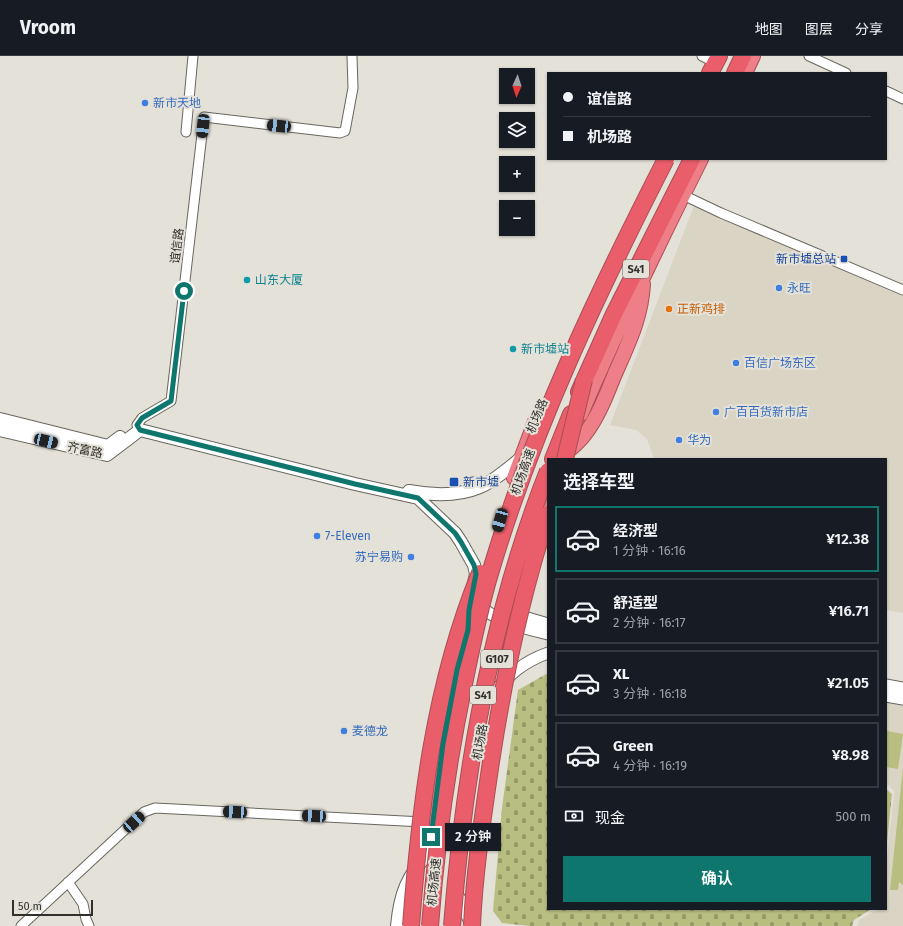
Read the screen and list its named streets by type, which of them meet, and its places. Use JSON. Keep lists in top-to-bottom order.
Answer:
{
  "streets": {
    "highway": [
      "S41",
      "机场路",
      "机场高速",
      "G107"
    ],
    "main road": ["齐富路"],
    "street": ["谊信路"]
  },
  "crossings": [
    ["谊信路", "齐富路"]
  ],
  "places": {
    "other": [
      "新市天地",
      "山东大厦",
      "永旺",
      "正新鸡排",
      "新市墟站",
      "百信广场东区",
      "广百百货新市店",
      "华为",
      "7-Eleven",
      "苏宁易购",
      "麦德龙"
    ],
    "transit": ["新市墟总站", "新市墟"]
  },
  "scale_bar": "50 m",
  "north": "bottom",
  "page": {
    "header": "Vroom",
    "nav": ["地图", "图层", "分享"],
    "map_buttons": ["+", "−"],
    "banner": ["谊信路", "机场路"],
    "heading": "选择车型",
    "list": [
      {
        "name": "经济型",
        "note": "1 分钟 · 16:16",
        "value": "¥12.38"
      },
      {
        "name": "舒适型",
        "note": "2 分钟 · 16:17",
        "value": "¥16.71"
      },
      {
        "name": "XL",
        "note": "3 分钟 · 16:18",
        "value": "¥21.05"
      },
      {
        "name": "Green",
        "note": "4 分钟 · 16:19",
        "value": "¥8.98"
      }
    ],
    "pay": ["现金", "500 m"],
    "bubble": "2 分钟",
    "buttons": "确认",
    "scale": "50 m"
  }
}
